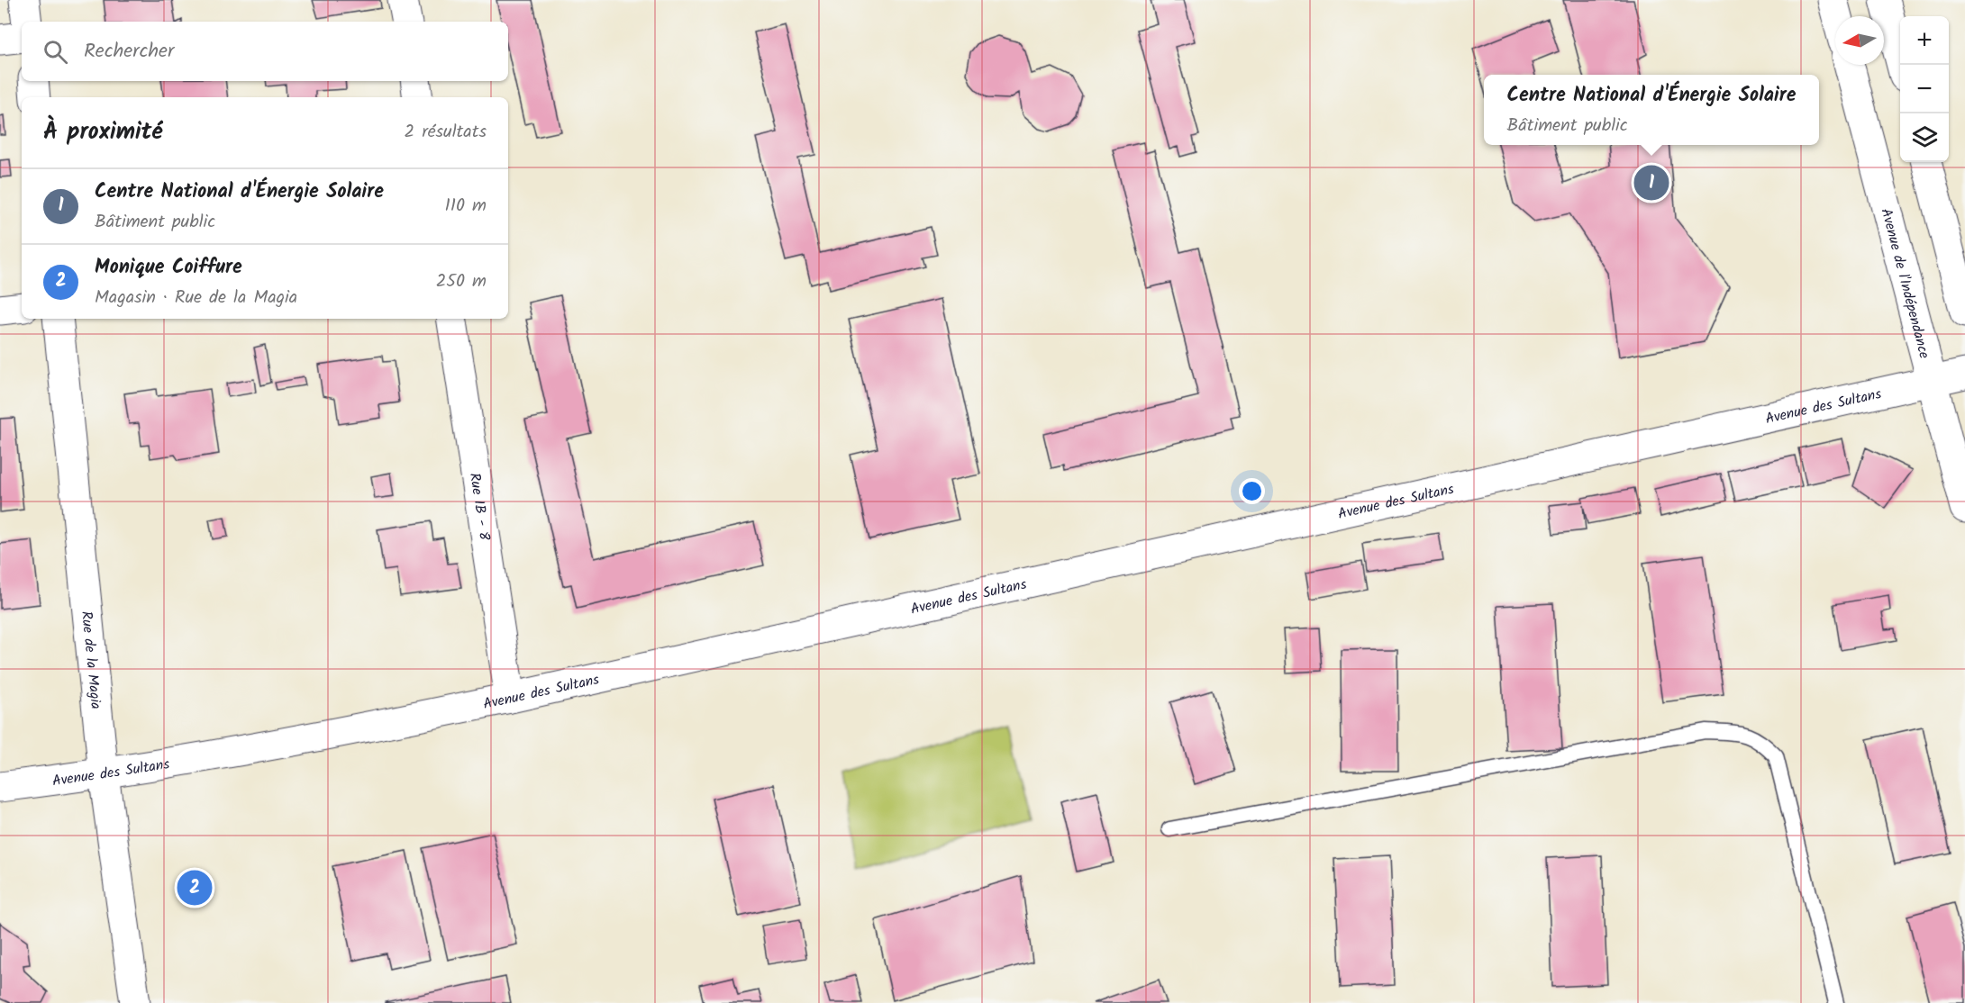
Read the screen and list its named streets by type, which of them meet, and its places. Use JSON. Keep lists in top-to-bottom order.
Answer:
{
  "streets": {
    "main road": [
      "Avenue de l'Indépendance",
      "Avenue des Sultans",
      "Rue IB - 8",
      "Rue de la Magia"
    ]
  },
  "crossings": [
    ["Avenue de l'Indépendance", "Avenue des Sultans"],
    ["Avenue des Sultans", "Rue IB - 8"],
    ["Avenue des Sultans", "Rue de la Magia"]
  ],
  "north": "left",
  "page": {
    "map_buttons": ["+", "−"],
    "search": "Rechercher",
    "popup": ["Centre National d'Énergie Solaire", "Bâtiment public"],
    "heading": ["À proximité", "2 résultats"],
    "pins": ["1", "2"],
    "list": [
      {
        "mark": "1",
        "name": "Centre National d'Énergie Solaire",
        "note": "Bâtiment public",
        "value": "110 m"
      },
      {
        "mark": "2",
        "name": "Monique Coiffure",
        "note": "Magasin · Rue de la Magia",
        "value": "250 m"
      }
    ]
  }
}
